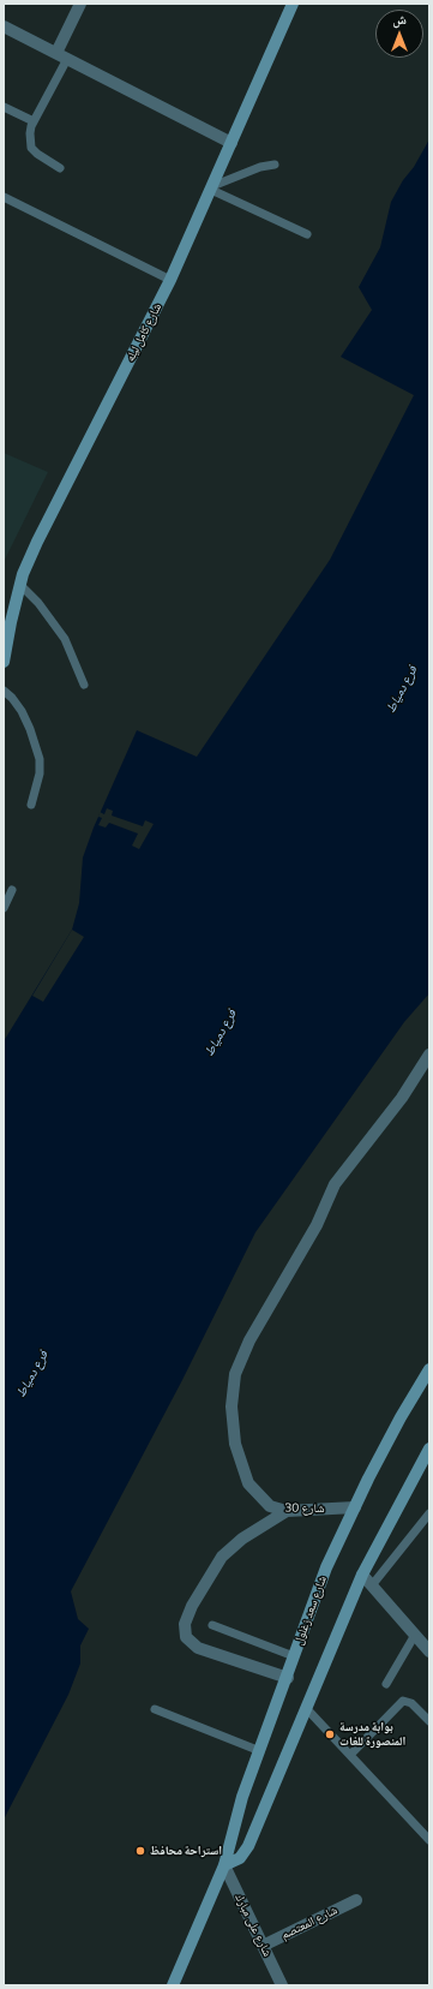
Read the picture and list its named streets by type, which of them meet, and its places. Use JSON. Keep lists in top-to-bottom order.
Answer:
{
  "streets": {
    "main road": ["شارع كامل ليله", "شارع سعد زغلول"],
    "street": ["شارع 30", "شارع المعتصم", "شارع على مبارك"]
  },
  "crossings": [
    ["شارع 30", "شارع سعد زغلول"],
    ["شارع سعد زغلول", "شارع على مبارك"],
    ["شارع المعتصم", "شارع على مبارك"]
  ],
  "water": ["فرع دمياط"],
  "places": ["بوابة مدرسة المنصورة للغات", "استراحة محافظ"],
  "north": "top"
}
